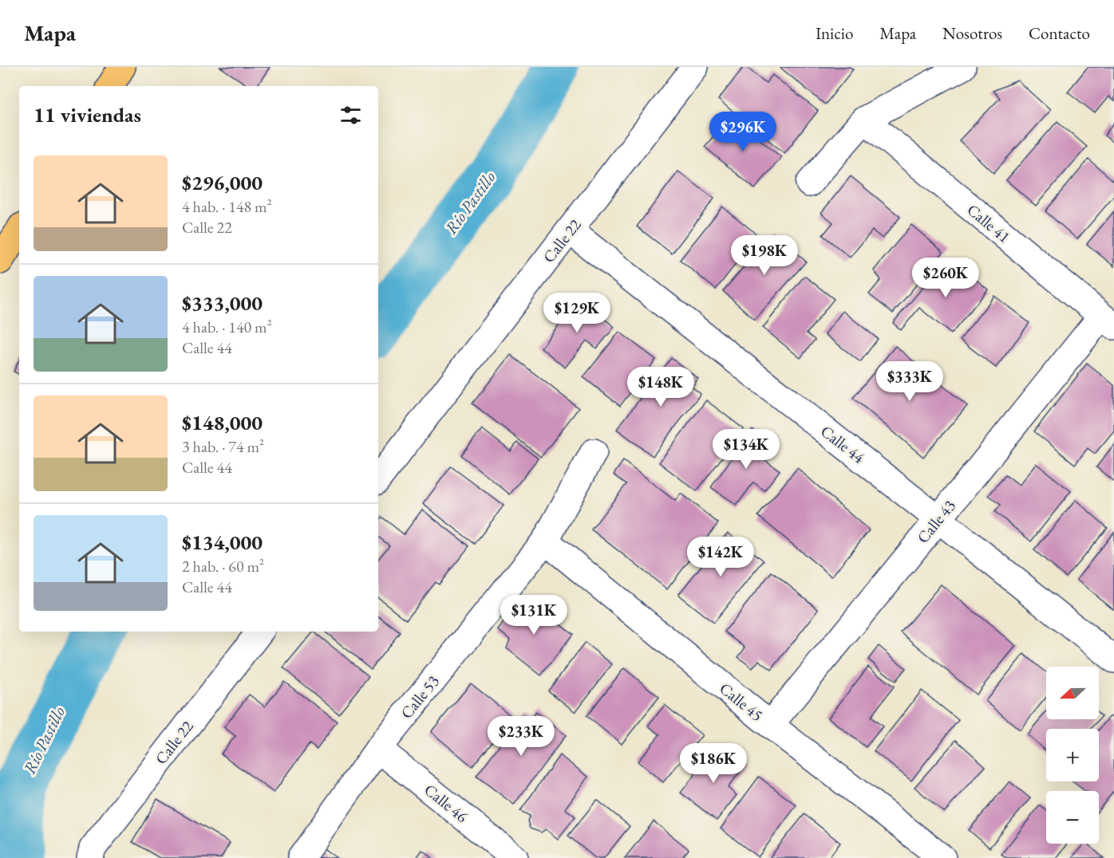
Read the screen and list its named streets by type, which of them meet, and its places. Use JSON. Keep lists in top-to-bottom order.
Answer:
{
  "streets": {
    "street": [
      "Calle 41",
      "Calle 22",
      "Calle 44",
      "Calle 43",
      "Calle 53",
      "Calle 45",
      "Calle 46"
    ]
  },
  "crossings": [
    ["Calle 41", "Calle 43"],
    ["Calle 22", "Calle 44"],
    ["Calle 44", "Calle 43"],
    ["Calle 43", "Calle 45"],
    ["Calle 53", "Calle 45"],
    ["Calle 53", "Calle 46"]
  ],
  "water": ["Río Pastillo"],
  "north": "left",
  "page": {
    "header": "Mapa",
    "nav": [
      "Inicio",
      "Mapa",
      "Nosotros",
      "Contacto"
    ],
    "heading": "11 viviendas",
    "price": [
      "$296K",
      "$198K",
      "$260K",
      "$129K",
      "$333K",
      "$148K",
      "$134K",
      "$142K",
      "$131K",
      "$233K",
      "$186K"
    ],
    "list": [
      {
        "name": "$296,000",
        "note": "4 hab. · 148 m² · Calle 22"
      },
      {
        "name": "$333,000",
        "note": "4 hab. · 140 m² · Calle 44"
      },
      {
        "name": "$148,000",
        "note": "3 hab. · 74 m² · Calle 44"
      },
      {
        "name": "$134,000",
        "note": "2 hab. · 60 m² · Calle 44"
      }
    ],
    "map_buttons": ["+", "−"]
  }
}
